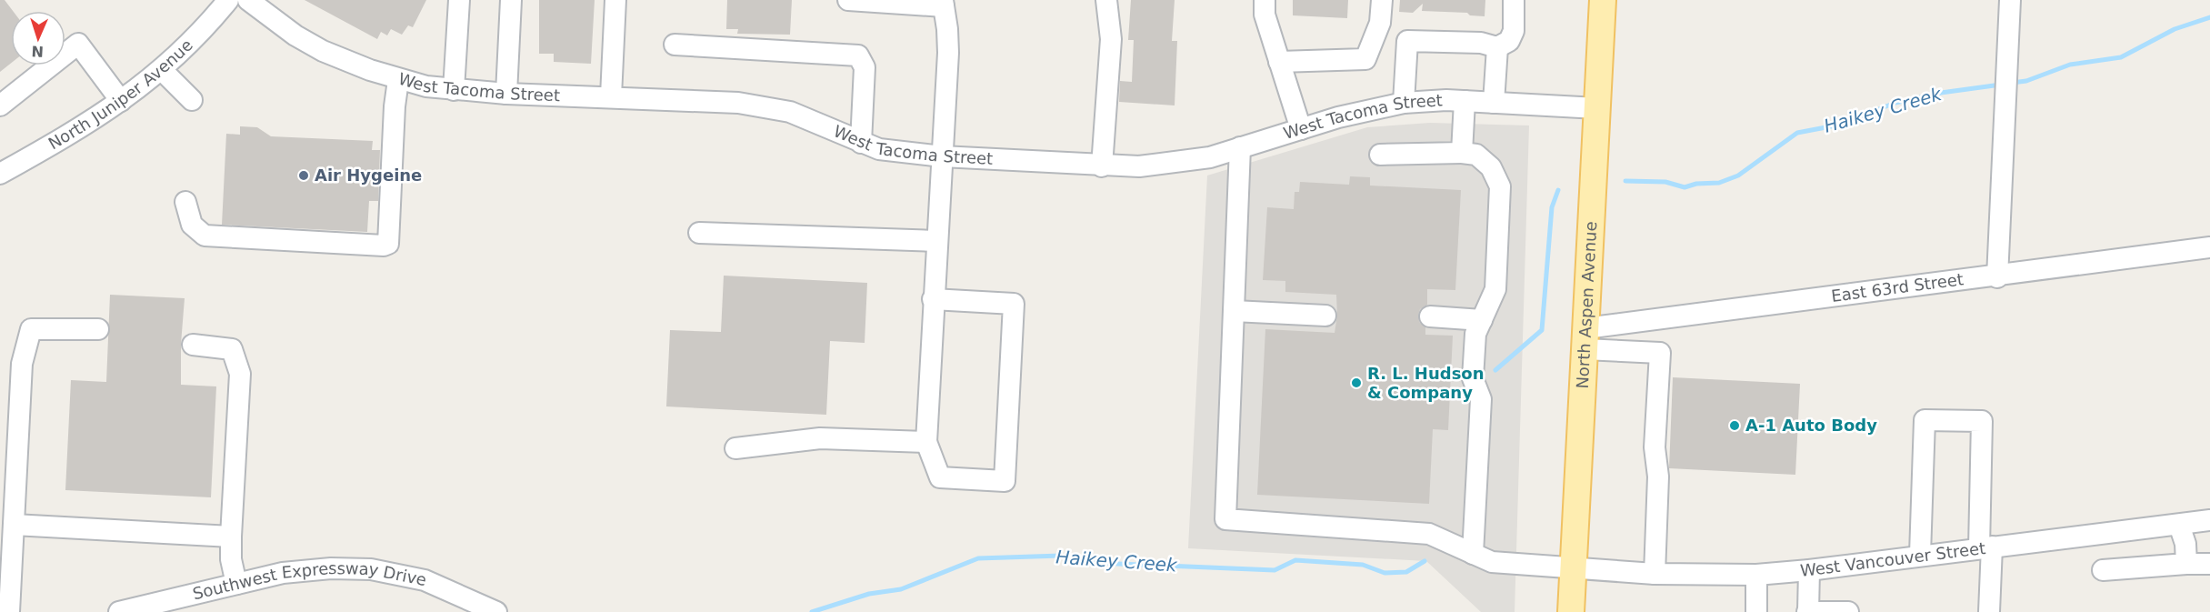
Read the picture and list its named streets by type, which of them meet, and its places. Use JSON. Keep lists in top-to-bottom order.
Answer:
{
  "streets": {
    "main road": ["North Aspen Avenue"],
    "street": [
      "West Tacoma Street",
      "North Juniper Avenue",
      "East 63rd Street",
      "West Vancouver Street",
      "Southwest Expressway Drive"
    ]
  },
  "crossings": [
    ["West Tacoma Street", "North Aspen Avenue"],
    ["East 63rd Street", "North Aspen Avenue"],
    ["North Aspen Avenue", "West Vancouver Street"]
  ],
  "water": ["Haikey Creek"],
  "places": ["Air Hygeine", "R. L. Hudson & Company", "A-1 Auto Body"],
  "north": "bottom"
}
